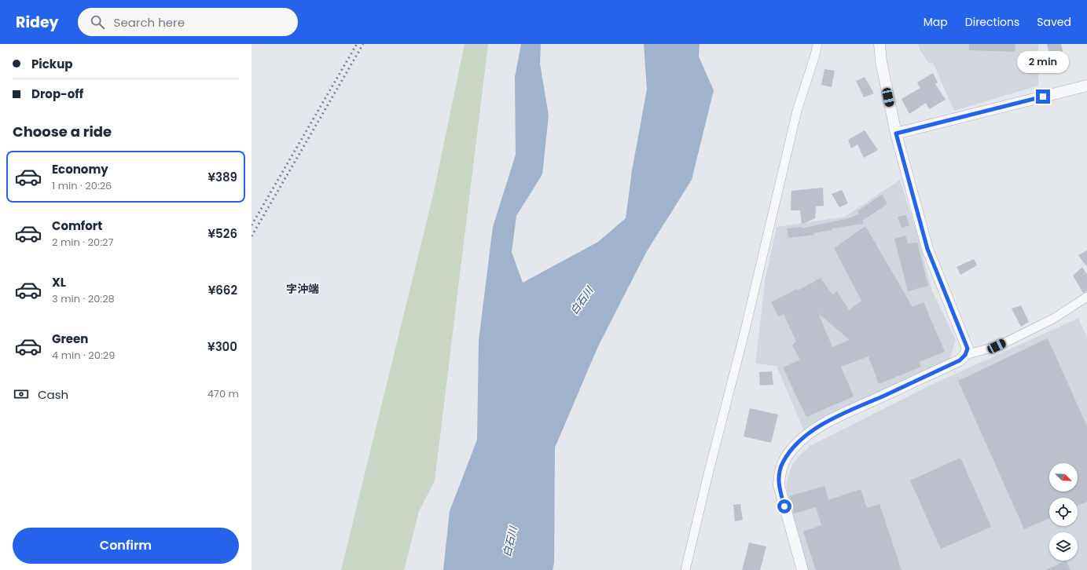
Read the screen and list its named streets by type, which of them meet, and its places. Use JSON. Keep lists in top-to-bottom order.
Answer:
{
  "districts": ["字沖端"],
  "water": ["白石川"],
  "north": "bottom right",
  "page": {
    "header": "Ridey",
    "search": "Search here",
    "nav": ["Map", "Directions", "Saved"],
    "banner": ["Pickup", "Drop-off"],
    "bubble": "2 min",
    "heading": "Choose a ride",
    "list": [
      {
        "name": "Economy",
        "note": "1 min · 20:26",
        "value": "¥389"
      },
      {
        "name": "Comfort",
        "note": "2 min · 20:27",
        "value": "¥526"
      },
      {
        "name": "XL",
        "note": "3 min · 20:28",
        "value": "¥662"
      },
      {
        "name": "Green",
        "note": "4 min · 20:29",
        "value": "¥300"
      }
    ],
    "pay": ["Cash", "470 m"],
    "buttons": "Confirm"
  }
}
